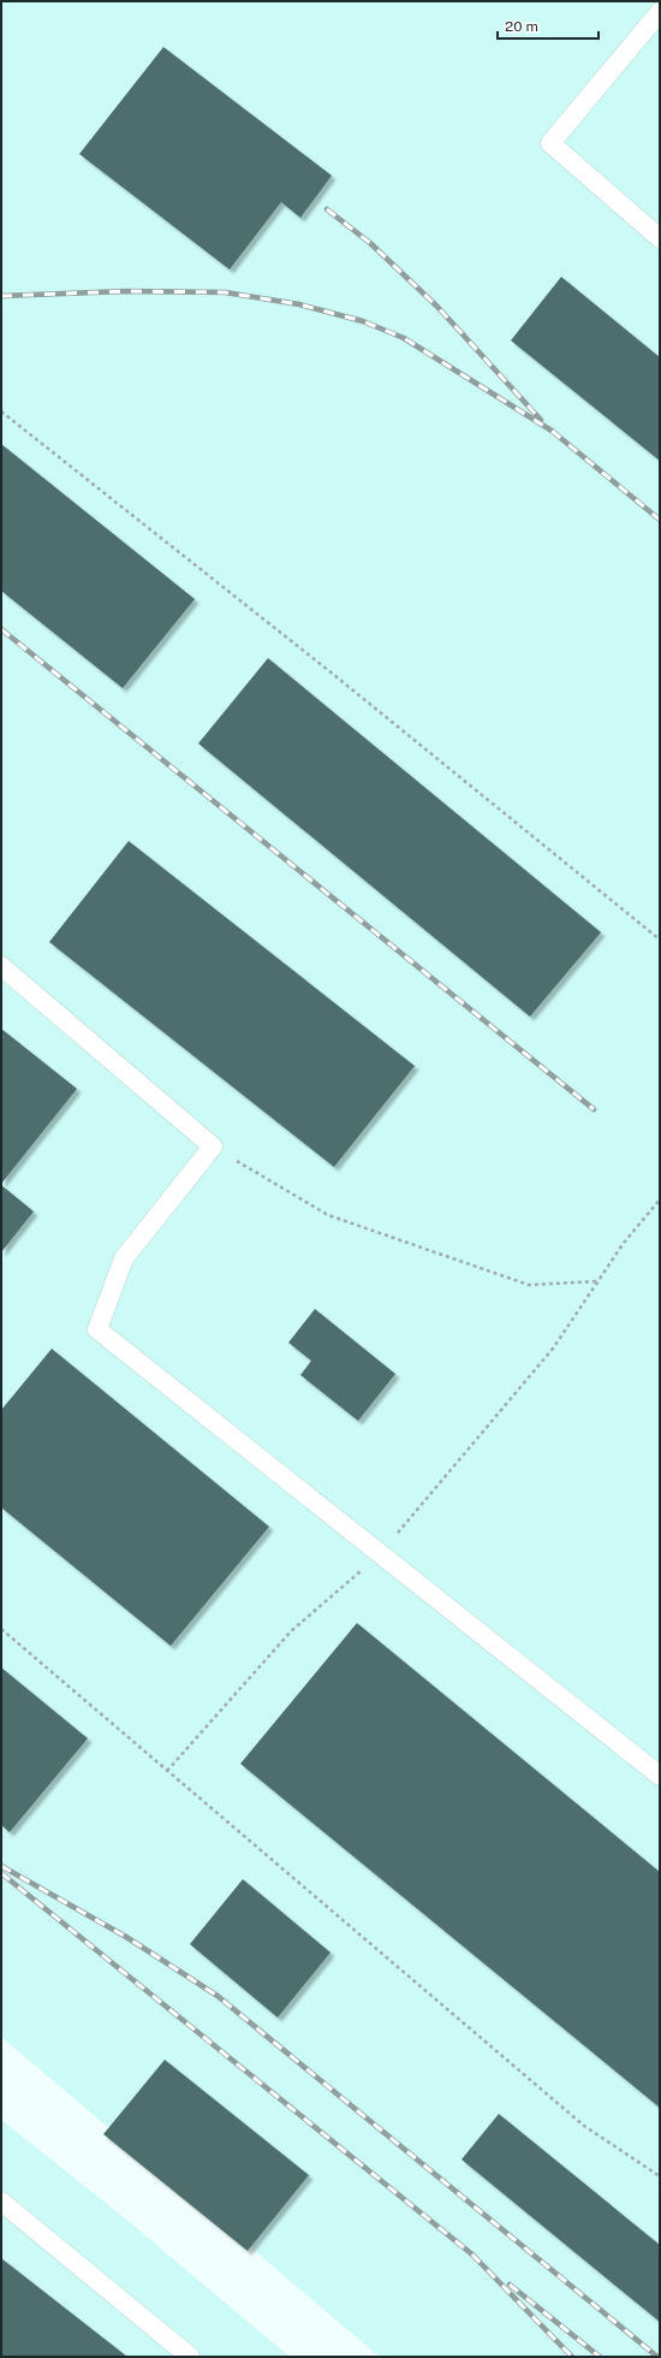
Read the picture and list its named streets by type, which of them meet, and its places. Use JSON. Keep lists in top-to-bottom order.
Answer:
{
  "scale_bar": "20 m"
}
